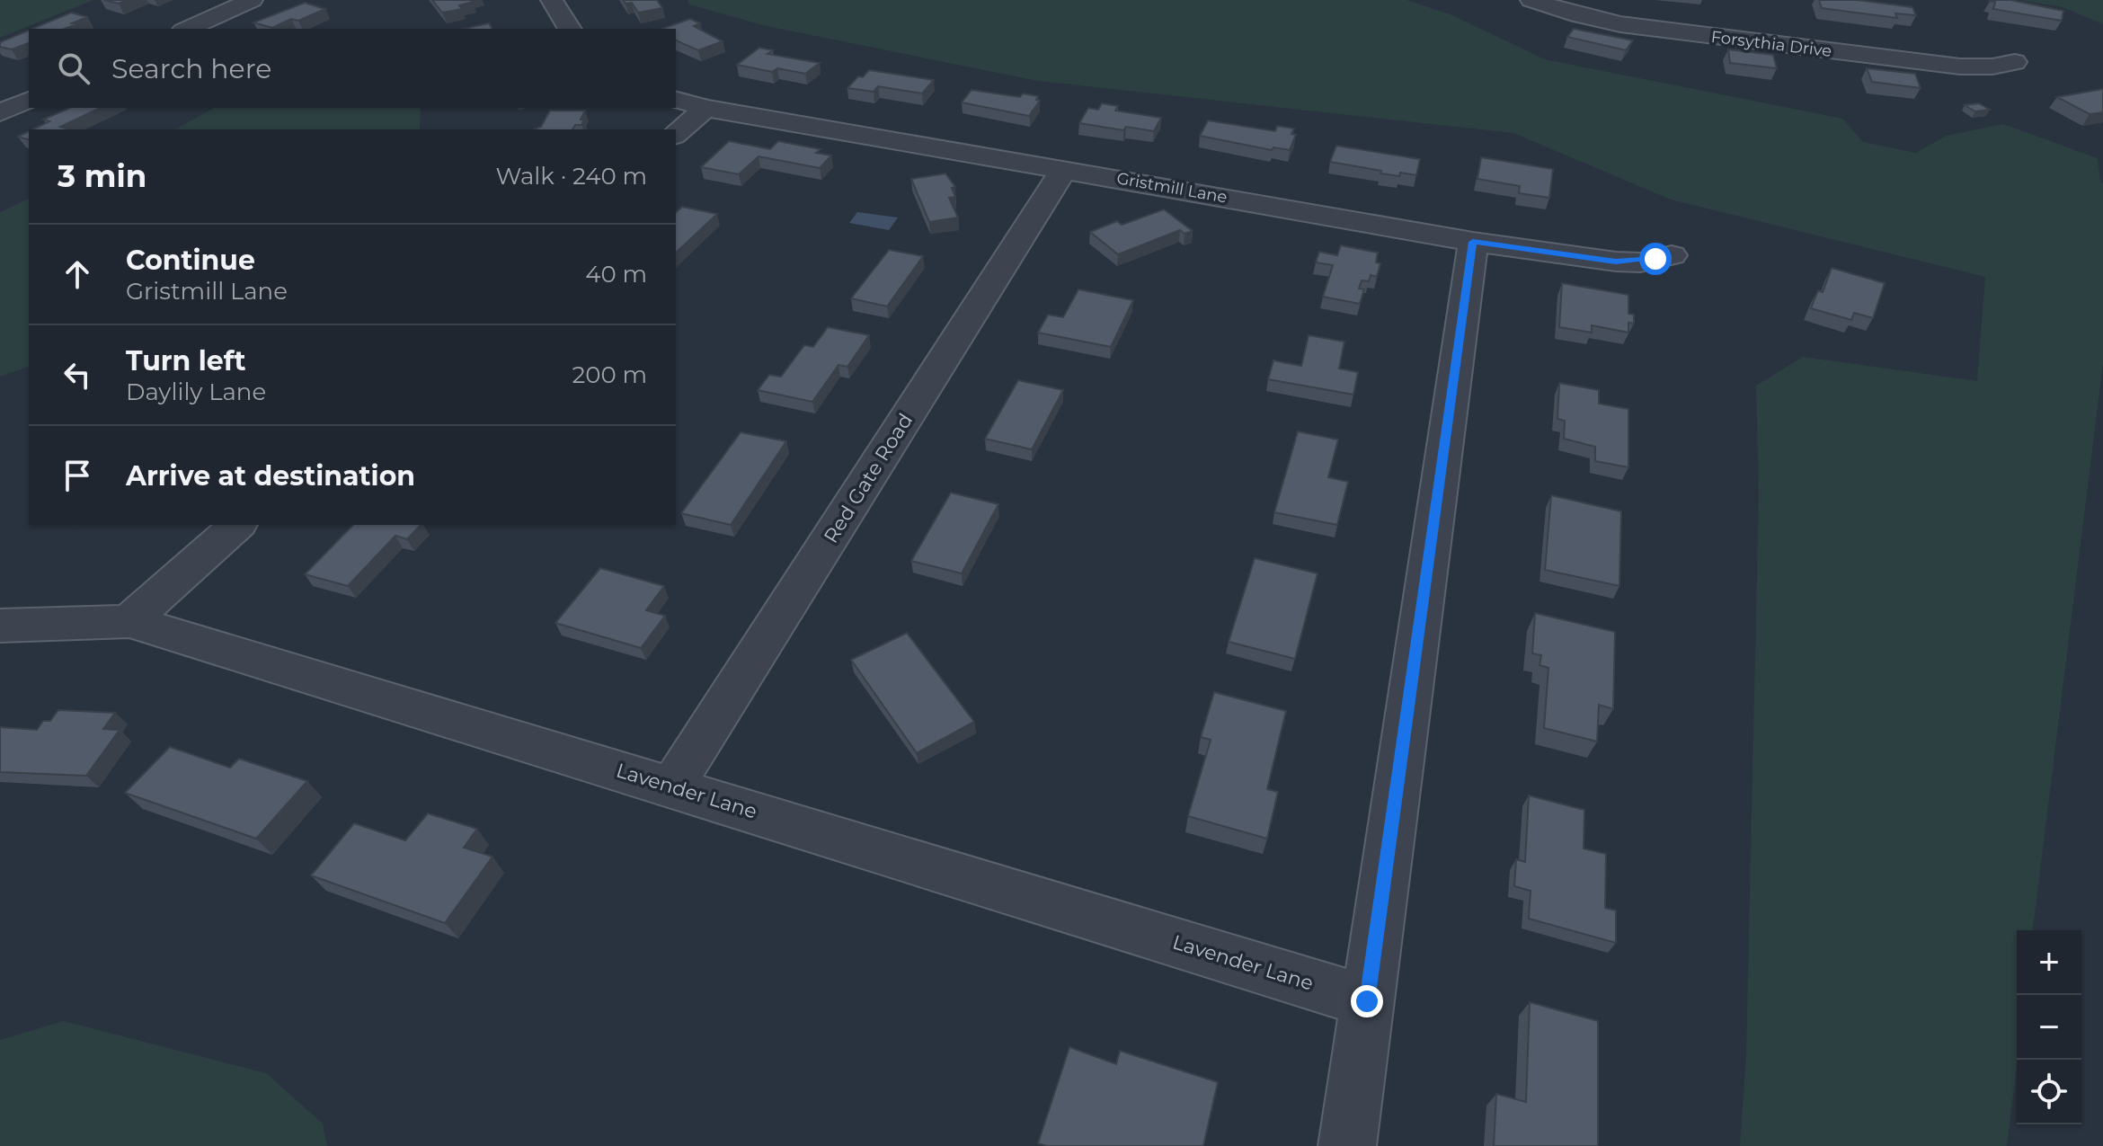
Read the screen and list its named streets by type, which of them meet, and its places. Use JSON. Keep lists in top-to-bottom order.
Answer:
{
  "streets": {
    "street": [
      "Forsythia Drive",
      "Gristmill Lane",
      "Red Gate Road",
      "Lavender Lane"
    ]
  },
  "crossings": [
    ["Gristmill Lane", "Red Gate Road"],
    ["Red Gate Road", "Lavender Lane"]
  ],
  "page": {
    "search": "Search here",
    "heading": ["3 min", "Walk · 240 m"],
    "list": [
      ["Continue", "Gristmill Lane", "40 m"],
      ["Turn left", "Daylily Lane", "200 m"],
      "Arrive at destination"
    ],
    "map_buttons": ["+", "−"]
  }
}
